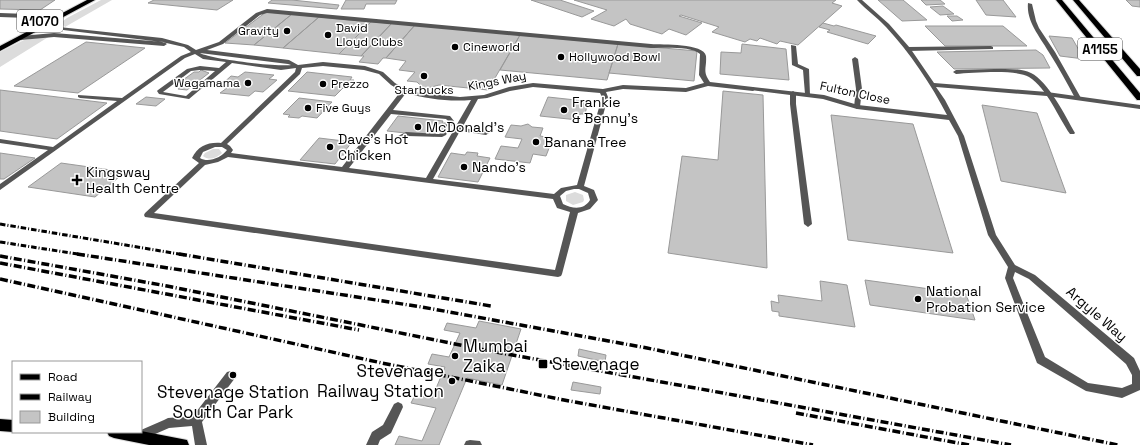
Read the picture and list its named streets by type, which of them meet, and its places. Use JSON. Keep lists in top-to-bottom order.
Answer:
{
  "streets": {
    "main road": ["A1070", "A1155"],
    "street": ["Kings Way", "Fulton Close", "Argyle Way"]
  },
  "crossings": [
    ["Kings Way", "Fulton Close"]
  ],
  "places": {
    "other": [
      "Gravity",
      "David Lloyd Clubs",
      "Cineworld",
      "Hollywood Bowl",
      "Starbucks",
      "Wagamama",
      "Prezzo",
      "Five Guys",
      "Frankie & Benny's",
      "McDonald's",
      "Banana Tree",
      "Dave's Hot Chicken",
      "Nando's",
      "National Probation Service",
      "Mumbai Zaika",
      "Stevenage Station South Car Park",
      "Stevenage Railway Station"
    ],
    "health": ["Kingsway Health Centre"],
    "transit": ["Stevenage"]
  },
  "legend": ["Road", "Railway", "Building"]
}
